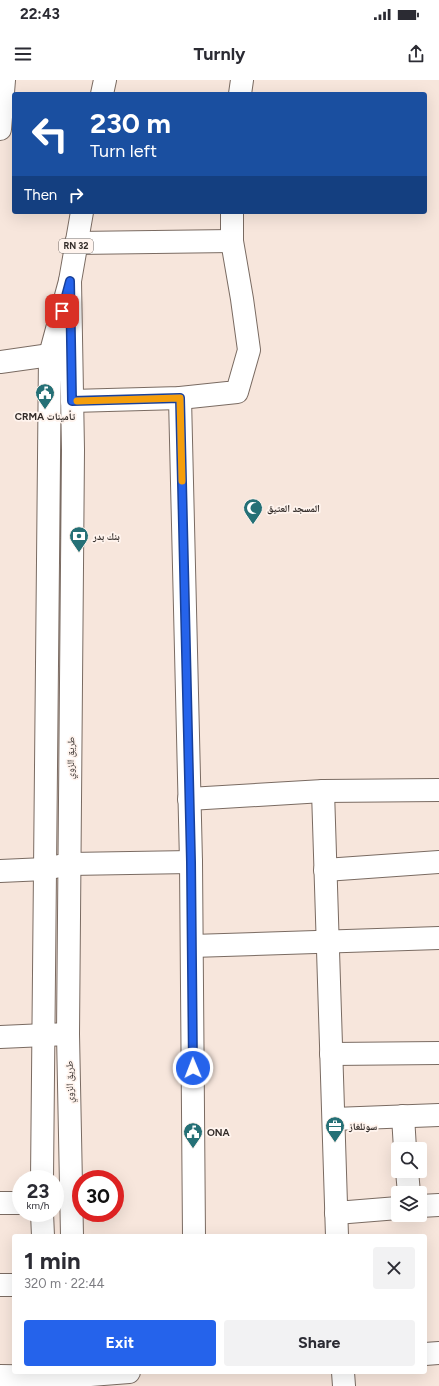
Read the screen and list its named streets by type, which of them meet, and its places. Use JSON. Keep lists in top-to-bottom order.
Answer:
{
  "streets": {
    "street": ["RN 32", "طريق الزوي"]
  },
  "places": {
    "public building": ["CRMA تأمينات", "ONA"],
    "mosque": ["المسجد العتيق"],
    "bank": ["بنك بدر"],
    "office": ["سونلغاز"]
  },
  "page": {
    "status": "22:43",
    "header": "Turnly",
    "turn": ["230 m", "Turn left"],
    "then": "Then",
    "speed": "23 km/h",
    "limit": "30",
    "heading": ["1 min", "320 m · 22:44"],
    "buttons": ["Exit", "Share"]
  }
}
